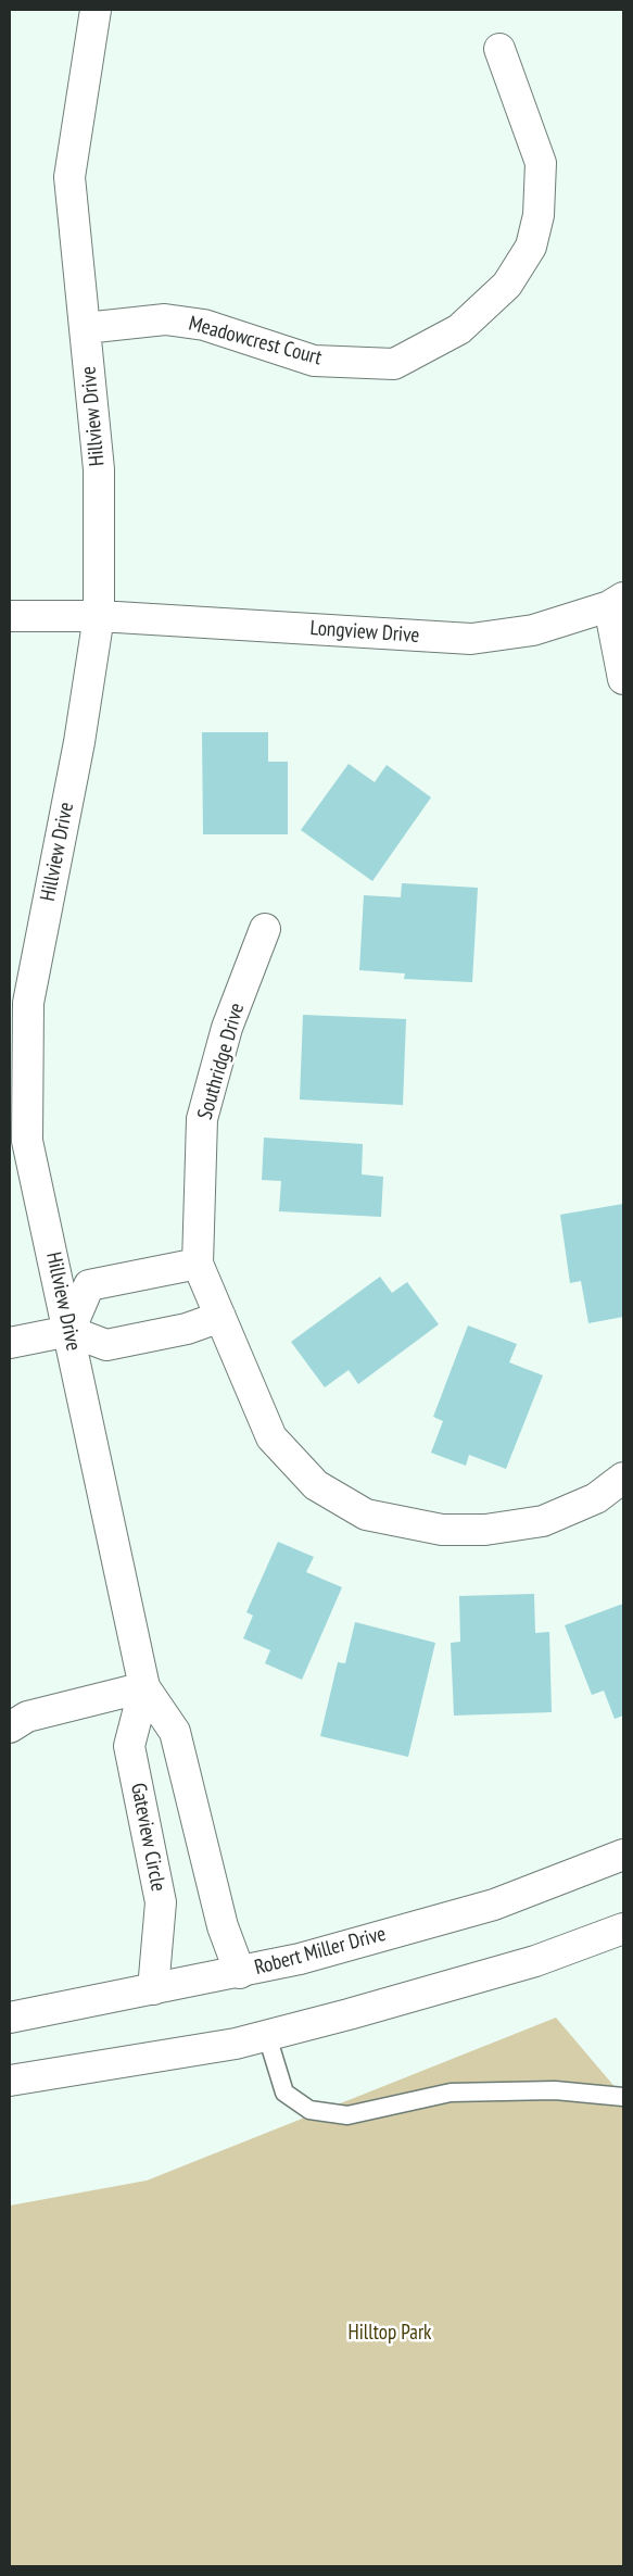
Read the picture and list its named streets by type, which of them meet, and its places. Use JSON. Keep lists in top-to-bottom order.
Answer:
{
  "streets": {
    "street": [
      "Meadowcrest Court",
      "Hillview Drive",
      "Longview Drive",
      "Southridge Drive",
      "Gateview Circle",
      "Robert Miller Drive"
    ]
  },
  "crossings": [
    ["Meadowcrest Court", "Hillview Drive"],
    ["Hillview Drive", "Longview Drive"],
    ["Hillview Drive", "Gateview Circle"],
    ["Gateview Circle", "Robert Miller Drive"]
  ],
  "parks": ["Hilltop Park"]
}
